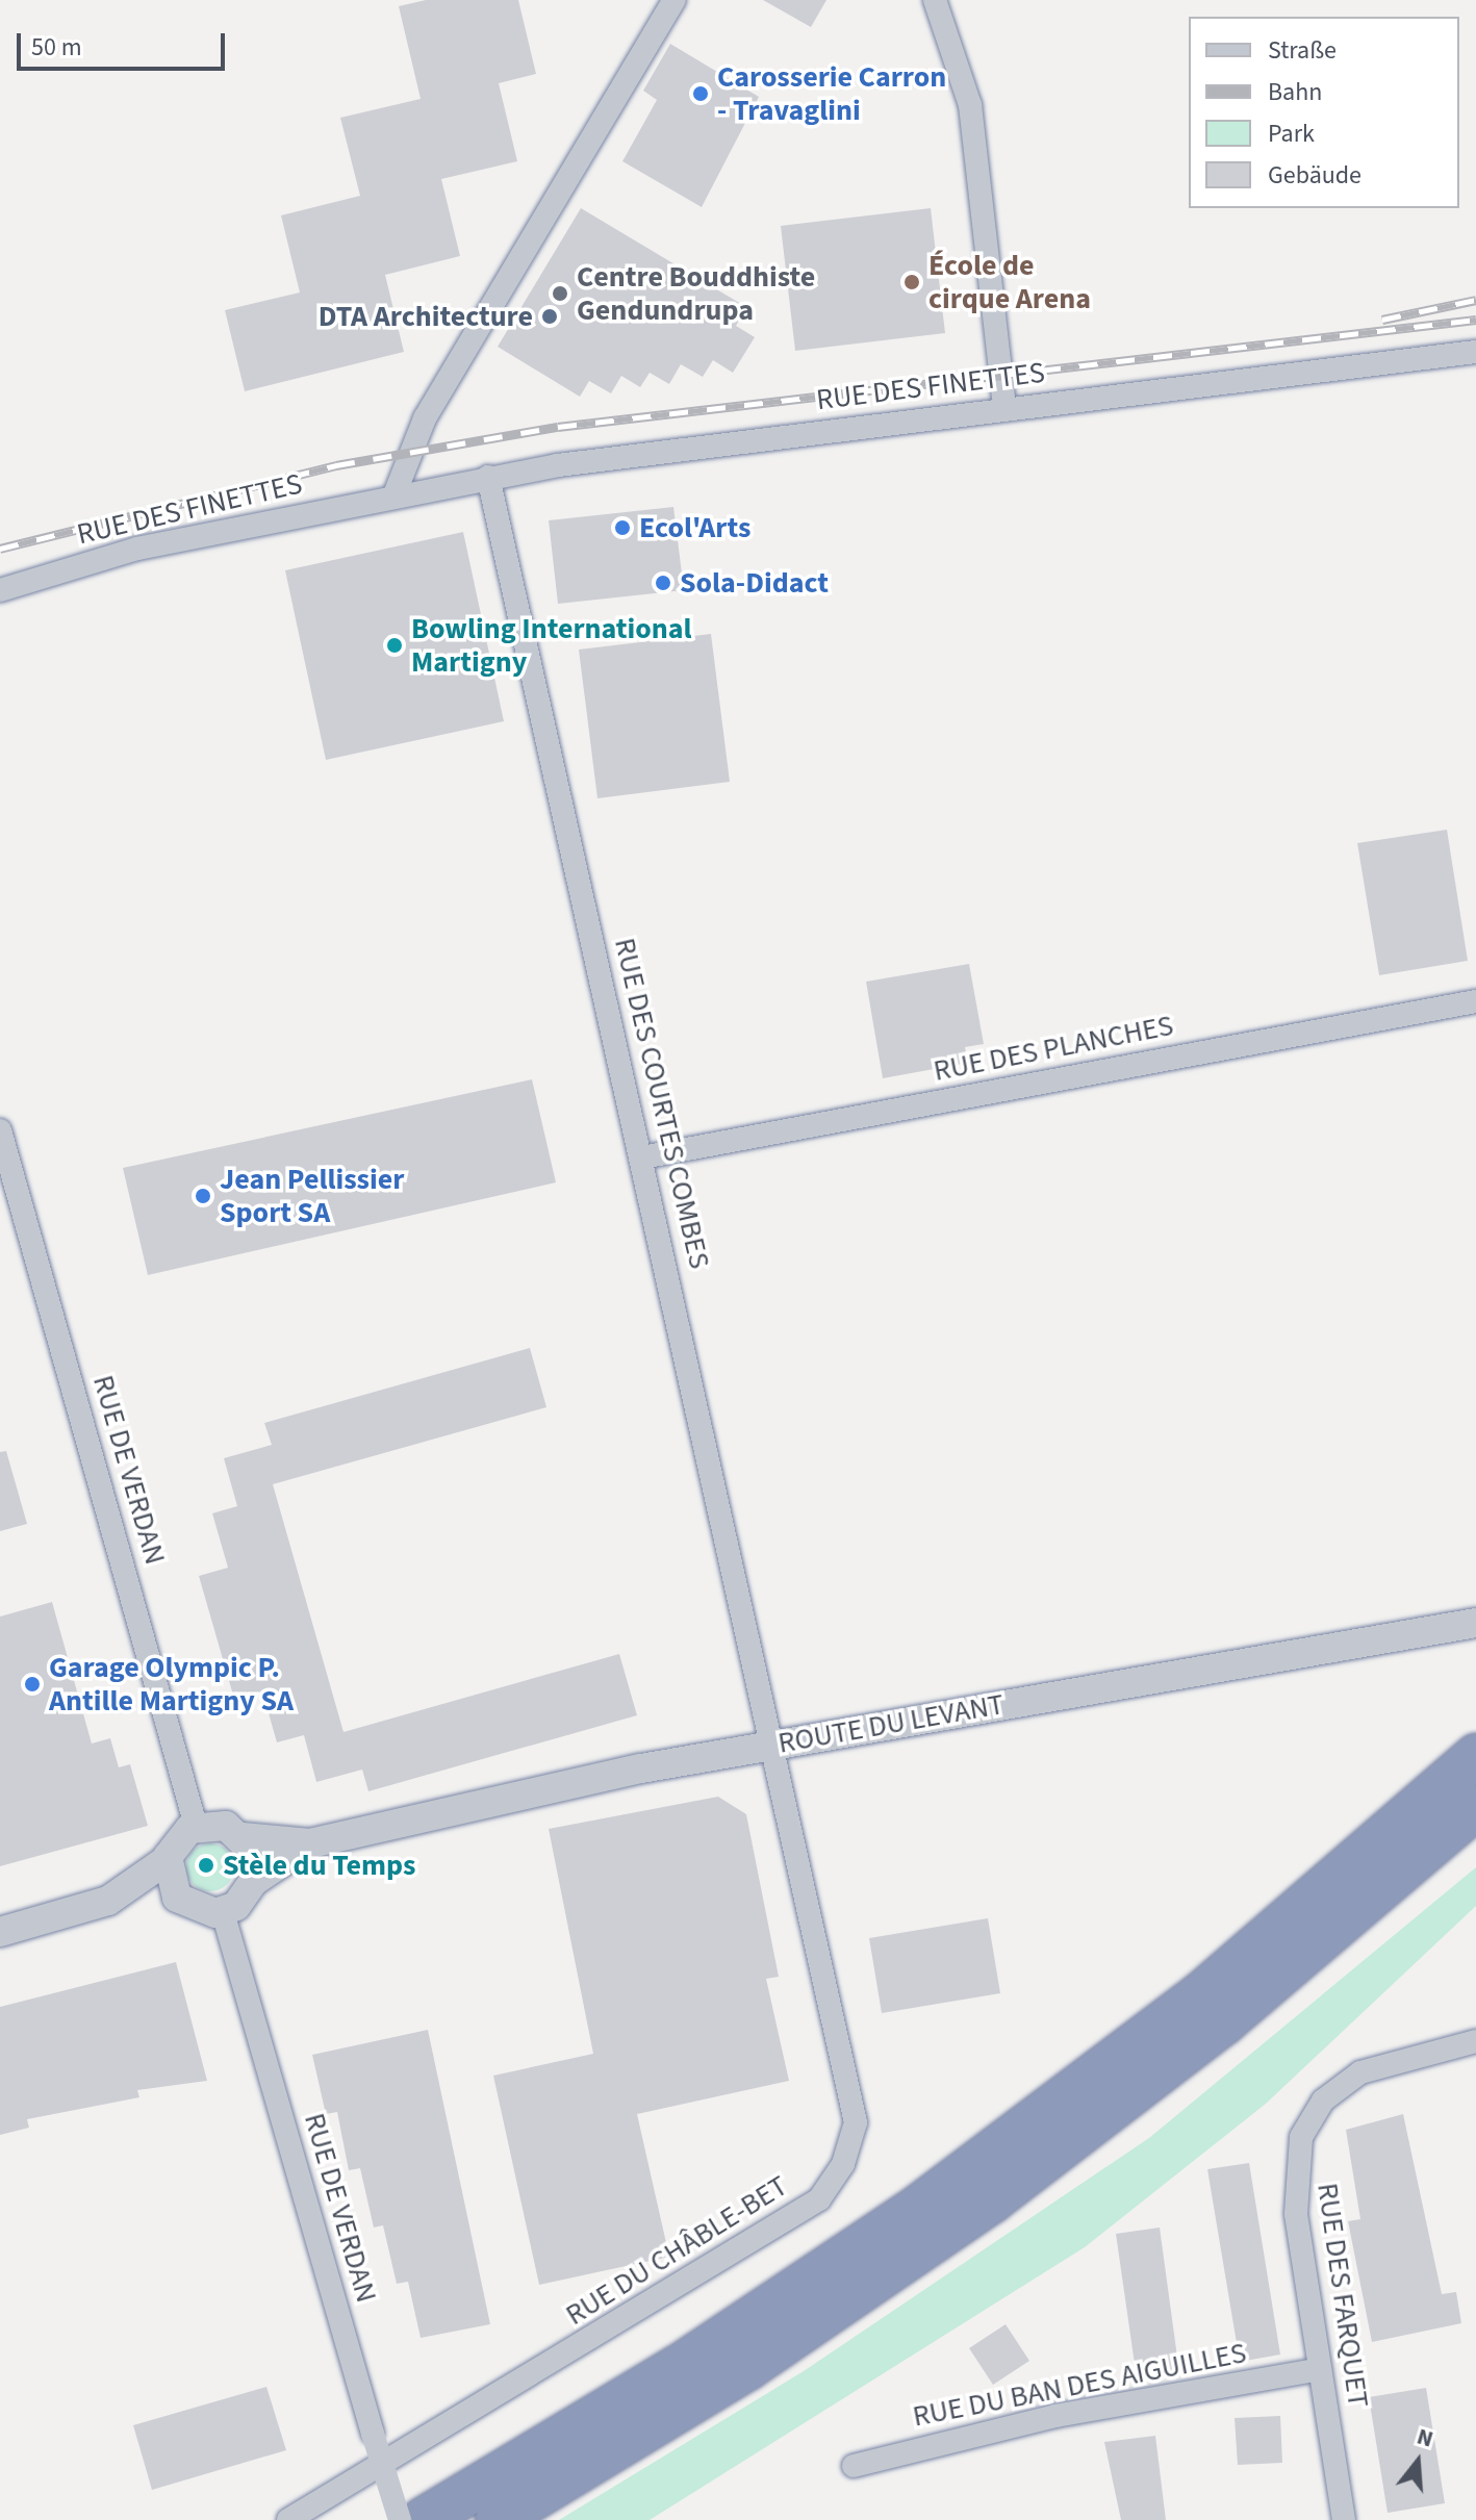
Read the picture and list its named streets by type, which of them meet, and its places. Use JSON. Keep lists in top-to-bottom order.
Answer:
{
  "streets": {
    "street": [
      "RUE DES FINETTES",
      "RUE DES PLANCHES",
      "RUE DES COURTES COMBES",
      "RUE DE VERDAN",
      "ROUTE DU LEVANT",
      "RUE DU CHÂBLE-BET",
      "RUE DES FARQUET",
      "RUE DU BAN DES AIGUILLES"
    ]
  },
  "crossings": [
    ["RUE DES FINETTES", "RUE DES COURTES COMBES"],
    ["RUE DES PLANCHES", "RUE DES COURTES COMBES"],
    ["RUE DES COURTES COMBES", "ROUTE DU LEVANT"],
    ["RUE DES COURTES COMBES", "RUE DU CHÂBLE-BET"],
    ["RUE DE VERDAN", "ROUTE DU LEVANT"],
    ["ROUTE DU LEVANT", "RUE DU CHÂBLE-BET"],
    ["RUE DES FARQUET", "RUE DU BAN DES AIGUILLES"]
  ],
  "places": [
    "Carosserie Carron - Travaglini",
    "École de cirque Arena",
    "Centre Bouddhiste Gendundrupa",
    "DTA Architecture",
    "Ecol'Arts",
    "Sola-Didact",
    "Bowling International Martigny",
    "Jean Pellissier Sport SA",
    "Garage Olympic P. Antille Martigny SA",
    "Stèle du Temps"
  ],
  "legend": [
    "Straße",
    "Bahn",
    "Park",
    "Gebäude"
  ],
  "scale_bar": "50 m",
  "north": "top"
}
